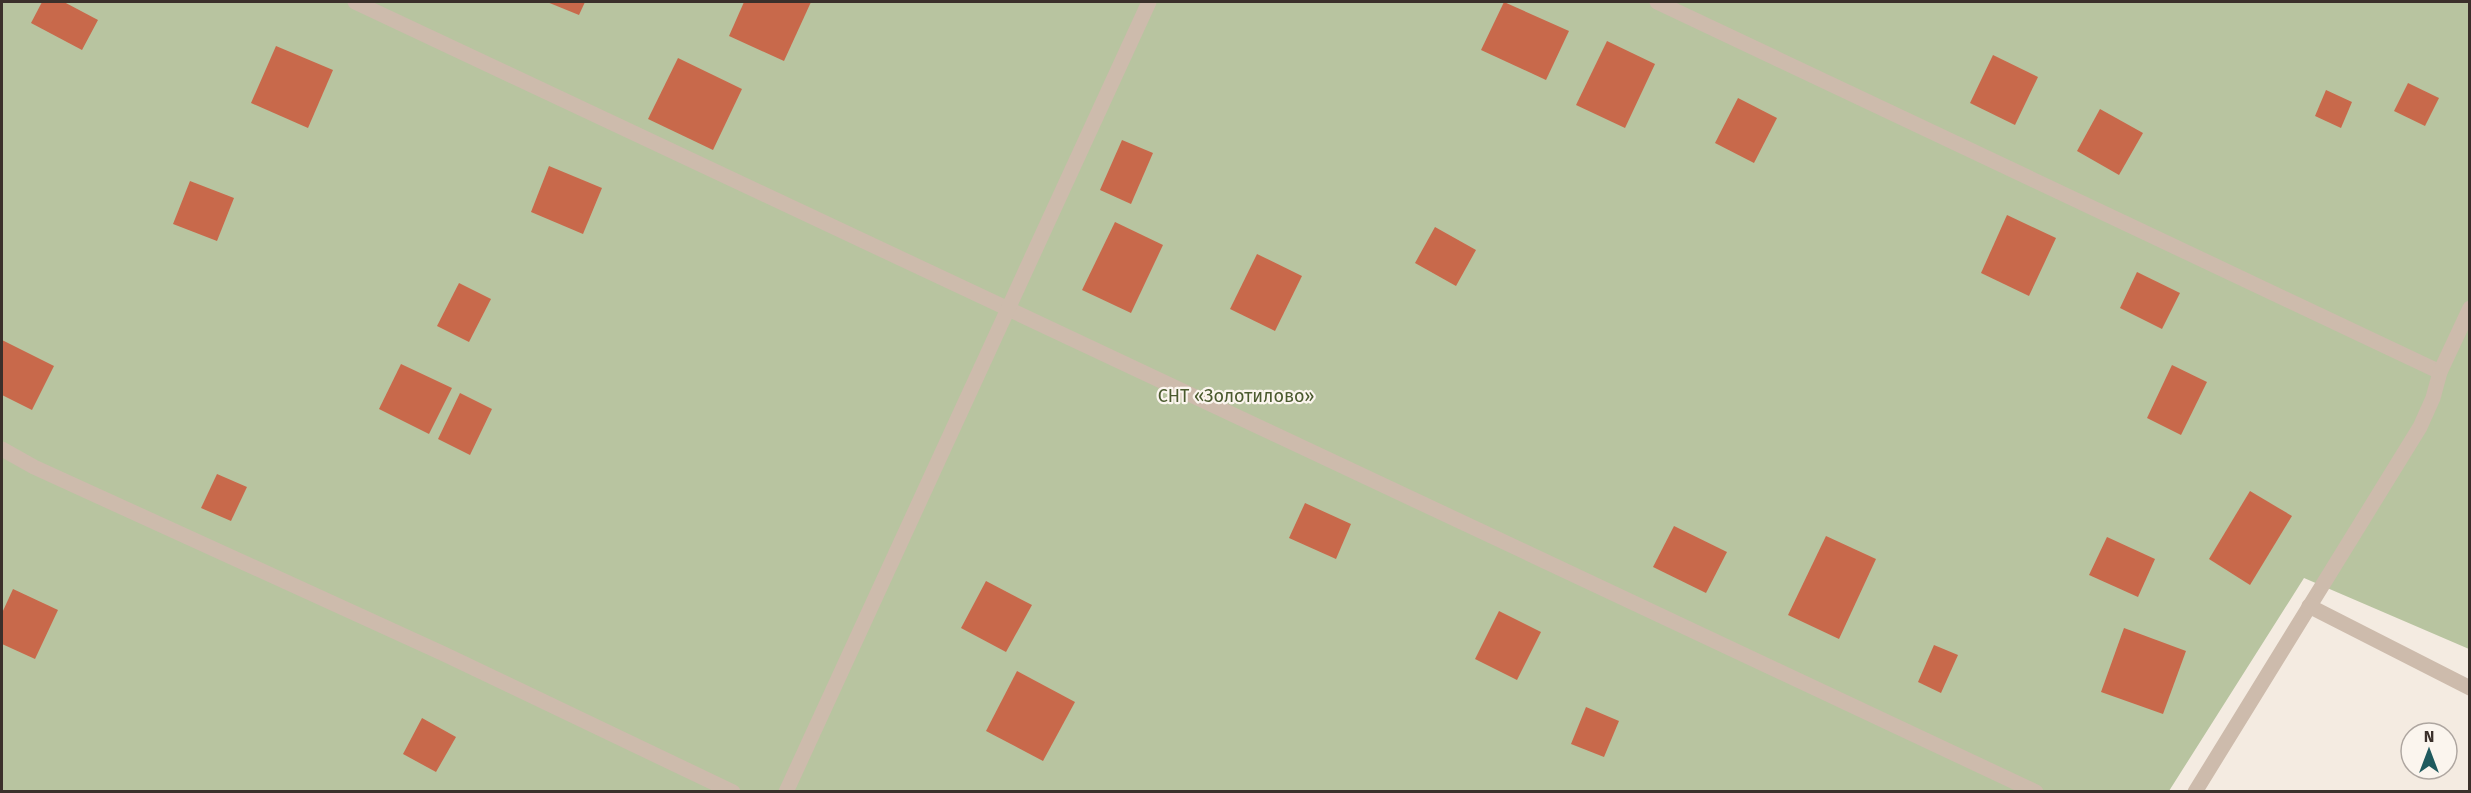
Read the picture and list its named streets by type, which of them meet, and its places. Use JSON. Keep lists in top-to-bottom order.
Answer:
{
  "parks": ["СНТ «Золотилово»"],
  "north": "top"
}
